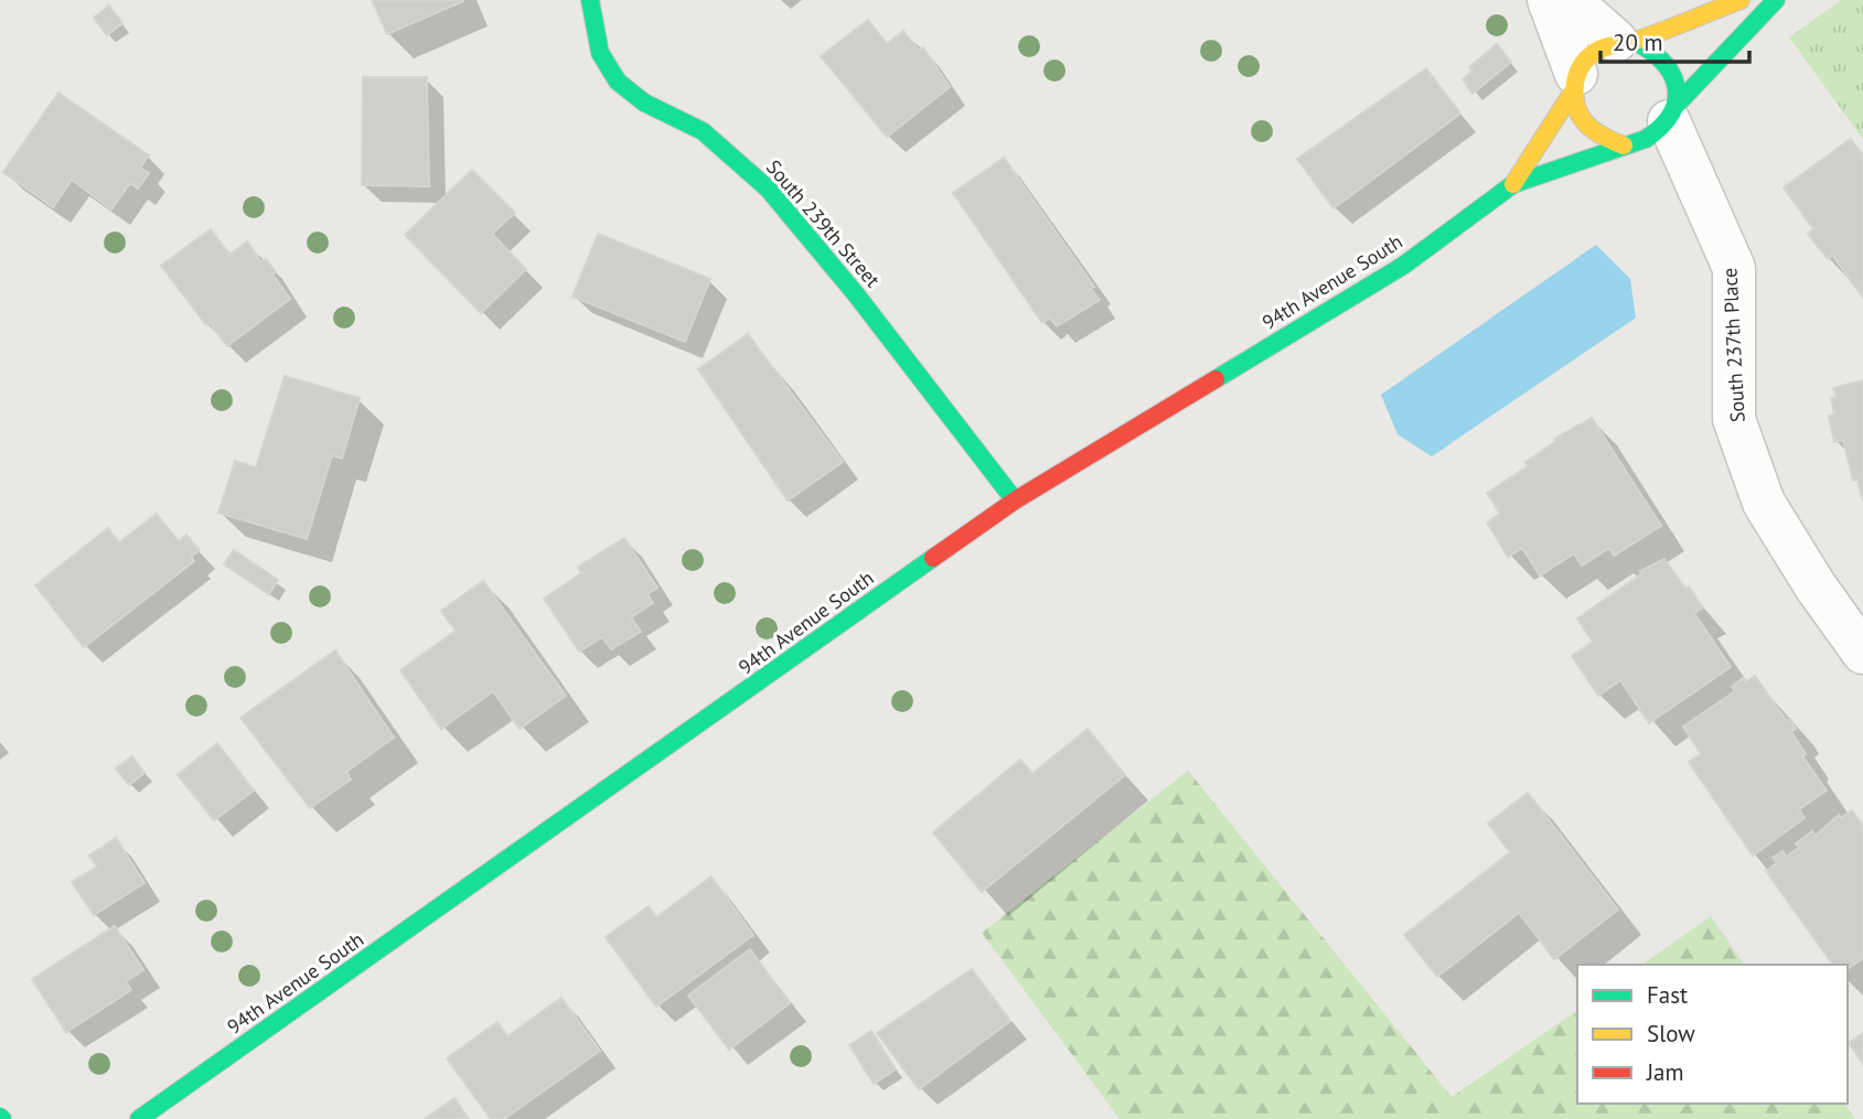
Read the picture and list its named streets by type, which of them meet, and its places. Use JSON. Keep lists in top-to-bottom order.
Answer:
{
  "streets": {
    "street": ["South 239th Street", "94th Avenue South", "South 237th Place"]
  },
  "crossings": [
    ["South 239th Street", "94th Avenue South"],
    ["94th Avenue South", "South 237th Place"]
  ],
  "legend": ["Fast", "Slow", "Jam"],
  "scale_bar": "20 m"
}
